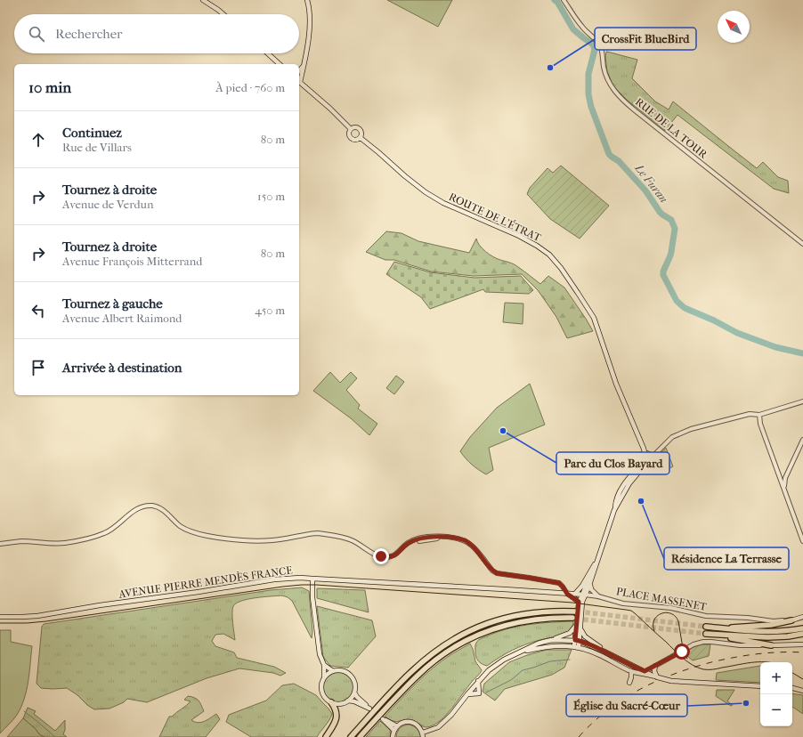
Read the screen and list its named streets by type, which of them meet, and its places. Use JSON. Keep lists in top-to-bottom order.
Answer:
{
  "streets": {
    "main road": ["ROUTE DE L'ÉTRAT", "AVENUE PIERRE MENDÈS FRANCE"],
    "street": ["RUE DE LA TOUR", "PLACE MASSENET"]
  },
  "crossings": [
    ["AVENUE PIERRE MENDÈS FRANCE", "PLACE MASSENET"]
  ],
  "water": ["Le Furan"],
  "places": [
    "CrossFit BlueBird",
    "Parc du Clos Bayard",
    "Résidence La Terrasse",
    "Église du Sacré-Cœur"
  ],
  "north": "top left",
  "page": {
    "search": "Rechercher",
    "heading": ["10 min", "À pied · 760 m"],
    "list": [
      ["Continuez", "Rue de Villars", "80 m"],
      ["Tournez à droite", "Avenue de Verdun", "150 m"],
      ["Tournez à droite", "Avenue François Mitterrand", "80 m"],
      ["Tournez à gauche", "Avenue Albert Raimond", "450 m"],
      "Arrivée à destination"
    ],
    "map_buttons": ["+", "−"]
  }
}
